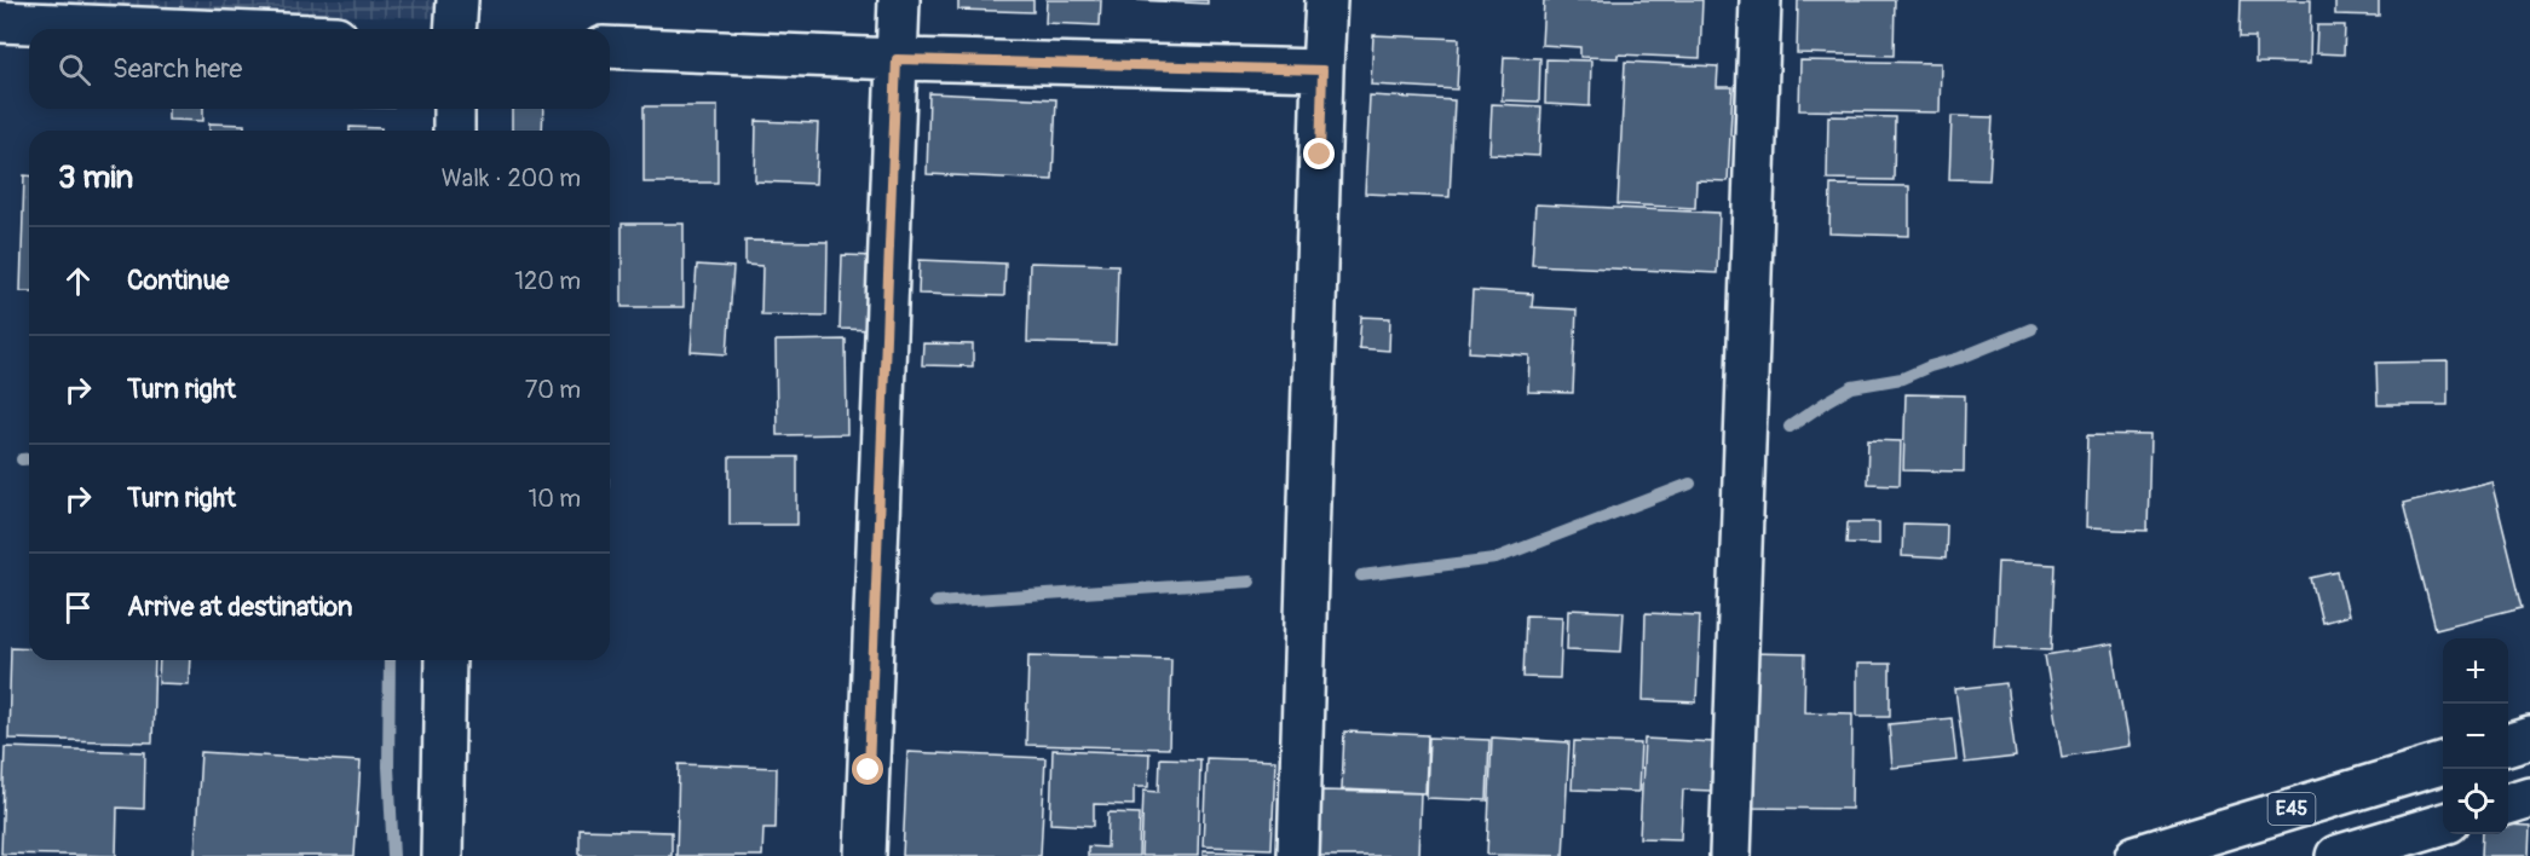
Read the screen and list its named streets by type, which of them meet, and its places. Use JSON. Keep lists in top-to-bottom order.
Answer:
{
  "streets": {
    "main road": ["E45"]
  },
  "page": {
    "search": "Search here",
    "heading": ["3 min", "Walk · 200 m"],
    "list": [
      ["Continue", "120 m"],
      ["Turn right", "70 m"],
      ["Turn right", "10 m"],
      "Arrive at destination"
    ],
    "map_buttons": ["+", "−"]
  }
}
